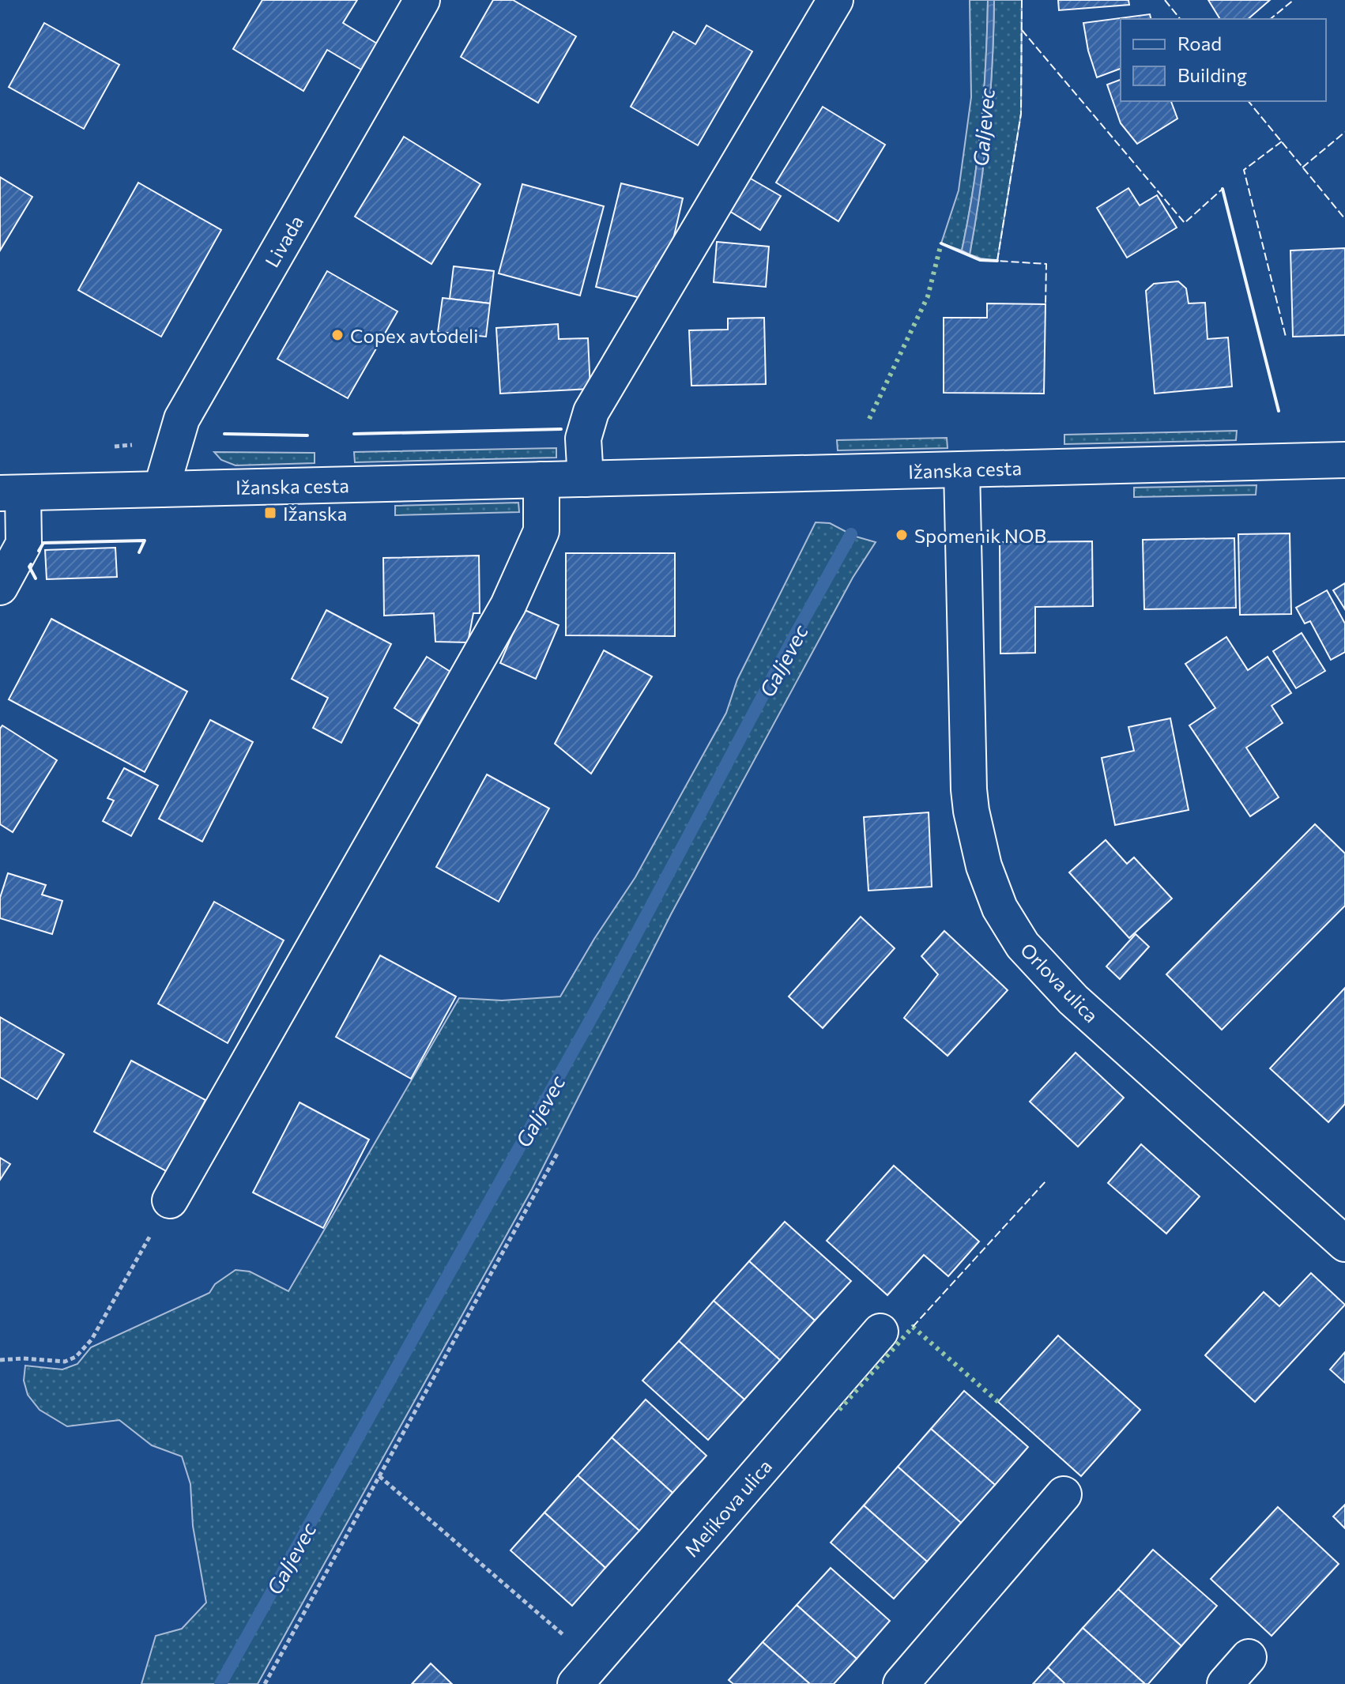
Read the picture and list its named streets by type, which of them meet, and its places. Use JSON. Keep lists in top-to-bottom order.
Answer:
{
  "streets": {
    "main road": [
      "Livada",
      "Ižanska cesta",
      "Orlova ulica",
      "Melikova ulica"
    ]
  },
  "crossings": [
    ["Livada", "Ižanska cesta"],
    ["Ižanska cesta", "Orlova ulica"]
  ],
  "water": ["Galjevec"],
  "places": {
    "other": ["Copex avtodeli", "Spomenik NOB"],
    "transit": ["Ižanska"]
  },
  "legend": ["Road", "Building"]
}
